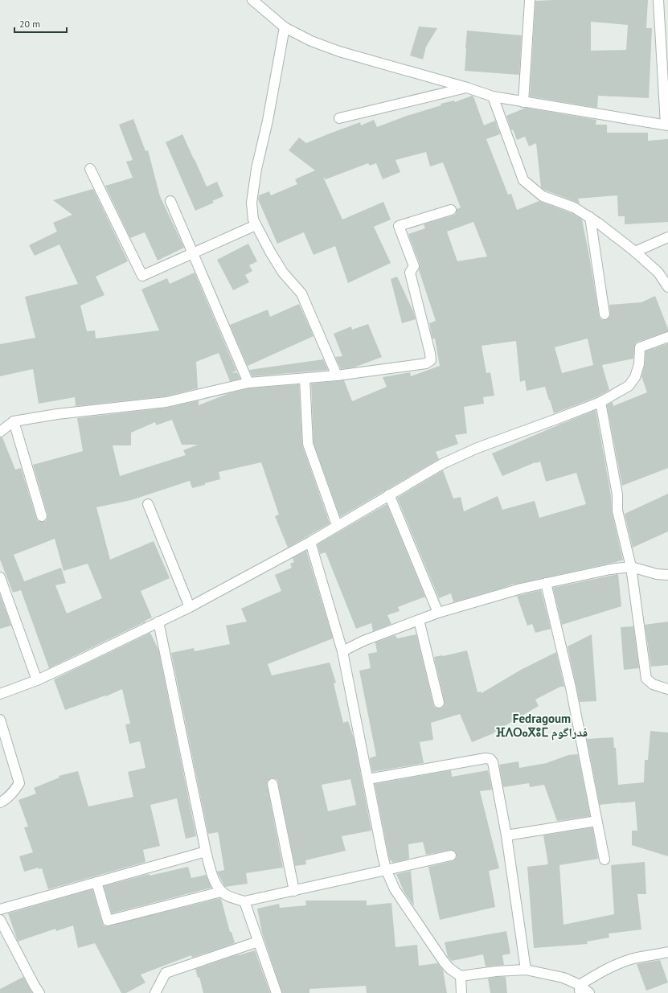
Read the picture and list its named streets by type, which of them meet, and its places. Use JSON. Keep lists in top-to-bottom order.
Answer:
{
  "districts": ["Fedragoum ⴼⴷⵔⴰⴳⵓⵎ فدراگوم"],
  "scale_bar": "20 m"
}
